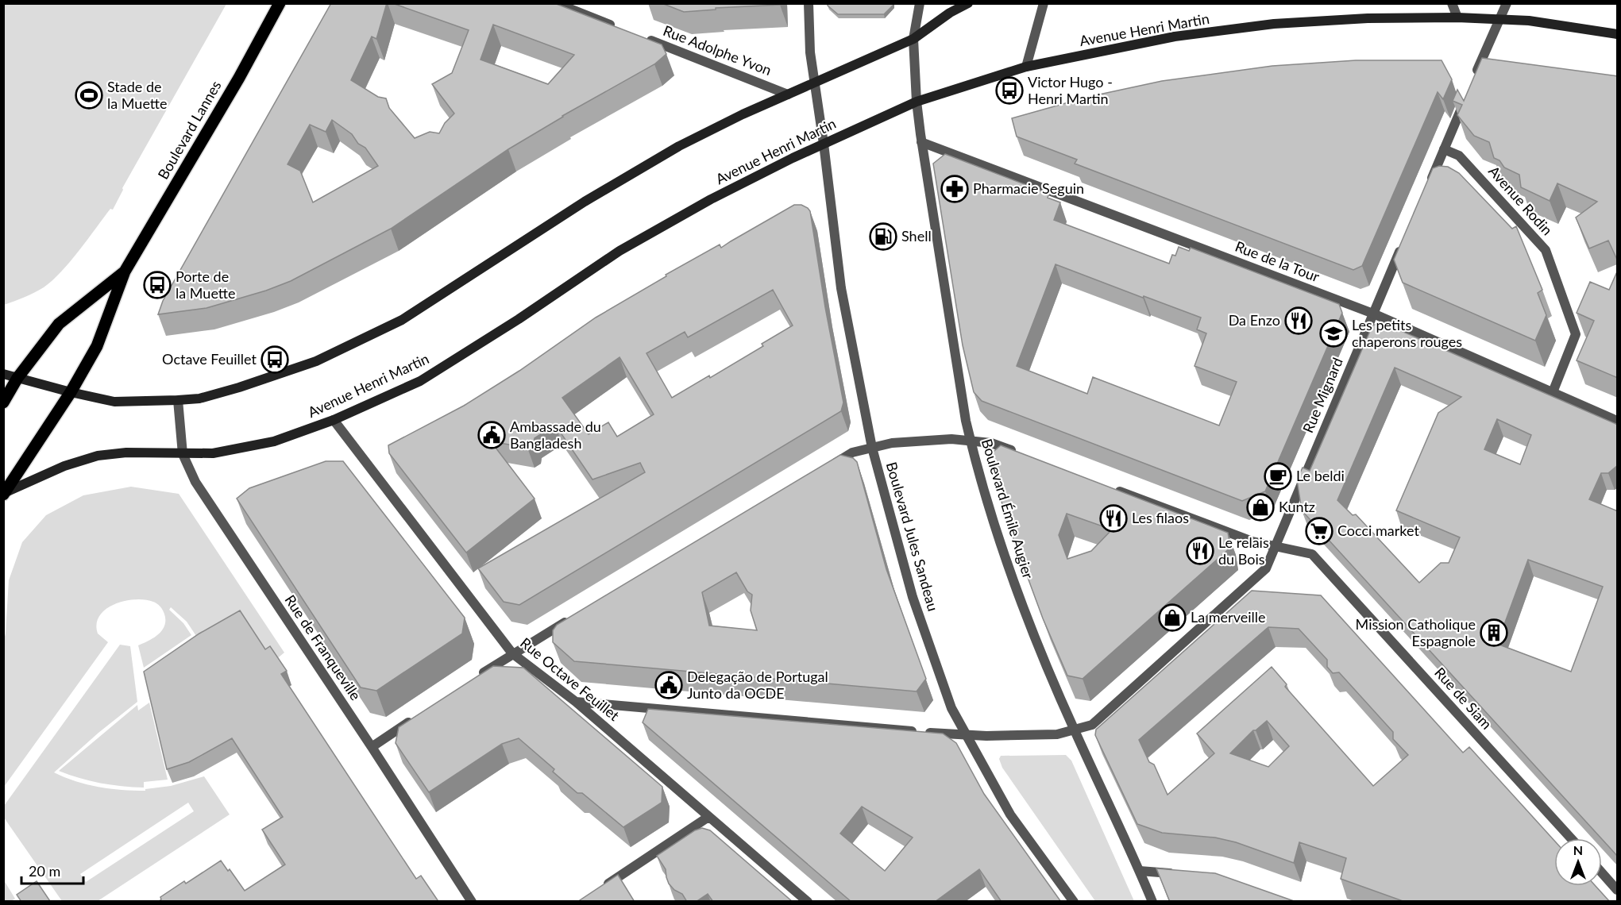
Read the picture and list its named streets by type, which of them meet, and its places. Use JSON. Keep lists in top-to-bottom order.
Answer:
{
  "streets": {
    "main road": ["Avenue Henri Martin", "Boulevard Lannes"],
    "street": [
      "Rue Adolphe Yvon",
      "Avenue Rodin",
      "Rue de la Tour",
      "Rue Mignard",
      "Boulevard Émile Augier",
      "Boulevard Jules Sandeau",
      "Rue de Franqueville",
      "Rue Octave Feuillet",
      "Rue de Siam"
    ]
  },
  "crossings": [
    ["Avenue Henri Martin", "Boulevard Lannes"],
    ["Avenue Henri Martin", "Boulevard Émile Augier"],
    ["Avenue Henri Martin", "Boulevard Jules Sandeau"],
    ["Avenue Henri Martin", "Rue de Franqueville"],
    ["Avenue Henri Martin", "Rue Octave Feuillet"],
    ["Avenue Rodin", "Rue de la Tour"],
    ["Rue de la Tour", "Rue Mignard"],
    ["Rue de la Tour", "Boulevard Émile Augier"],
    ["Rue Mignard", "Boulevard Émile Augier"],
    ["Rue Mignard", "Boulevard Jules Sandeau"],
    ["Rue Mignard", "Rue Octave Feuillet"],
    ["Rue Mignard", "Rue de Siam"]
  ],
  "places": {
    "bus stop": ["Victor Hugo - Henri Martin", "Porte de la Muette", "Octave Feuillet"],
    "sports": ["Stade de la Muette"],
    "pharmacy": ["Pharmacie Seguin"],
    "fuel station": ["Shell"],
    "restaurant": ["Da Enzo", "Les filaos", "Le relais du Bois"],
    "school or university": ["Les petits chaperons rouges"],
    "public building": ["Ambassade du Bangladesh", "Delegação de Portugal Junto da OCDE"],
    "cafe": ["Le beldi"],
    "shop": ["Kuntz", "La merveille"],
    "supermarket": ["Cocci market"],
    "building": ["Mission Catholique Espagnole"]
  },
  "scale_bar": "20 m",
  "north": "top"
}
